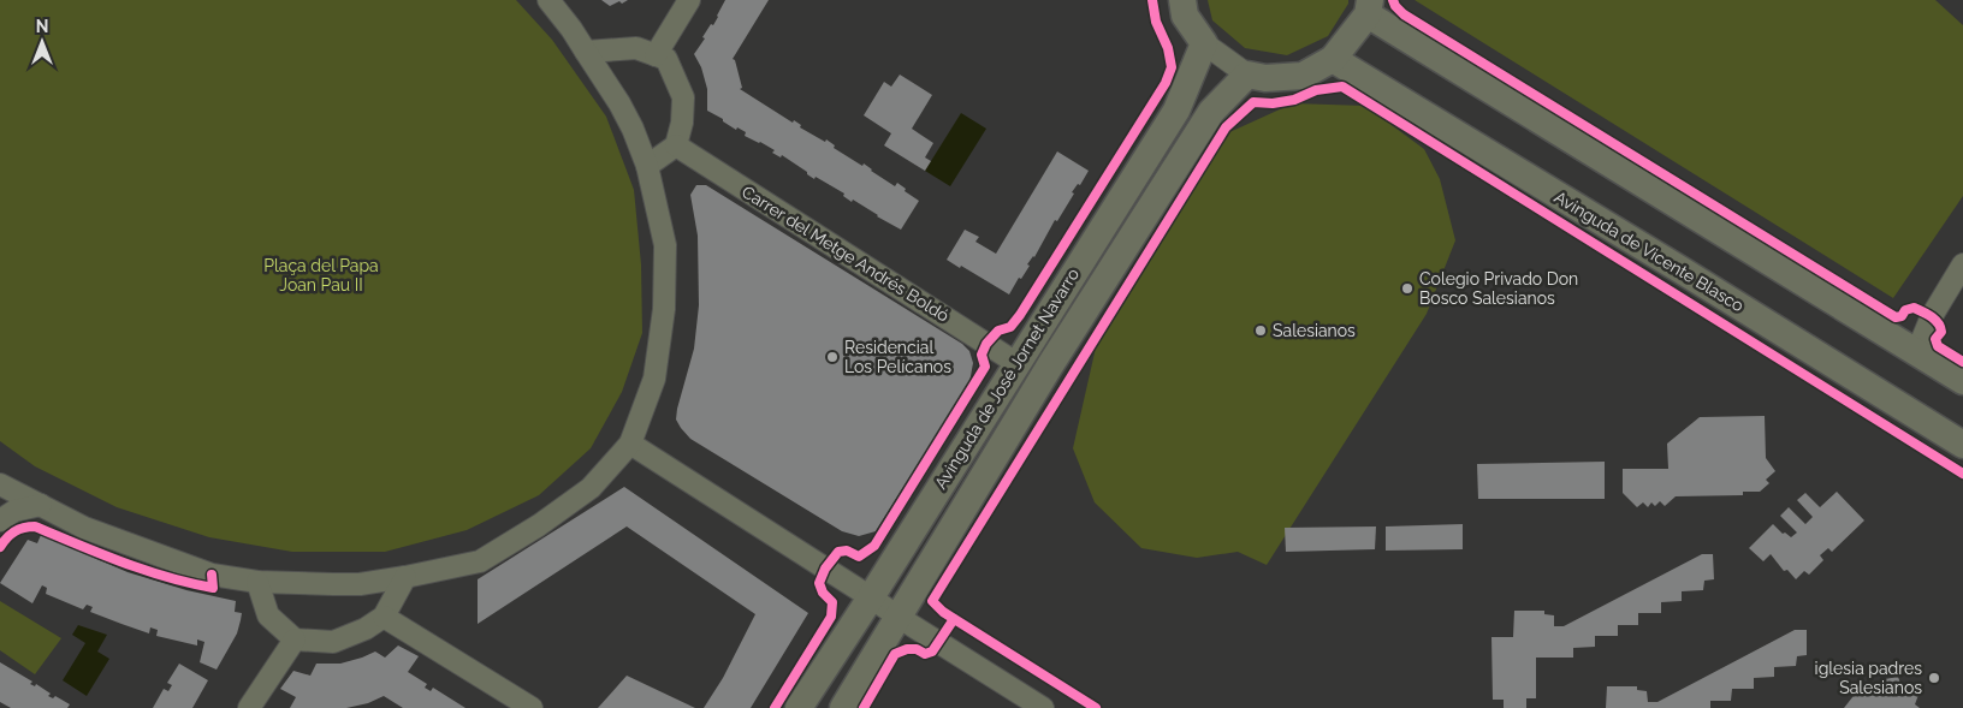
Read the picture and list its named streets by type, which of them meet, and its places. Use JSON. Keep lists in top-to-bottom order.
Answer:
{
  "streets": {
    "street": ["Avinguda de Vicente Blasco", "Carrer del Metge Andrés Boldó", "Avinguda de José Jornet Navarro"]
  },
  "crossings": [
    ["Carrer del Metge Andrés Boldó", "Avinguda de José Jornet Navarro"]
  ],
  "parks": ["Plaça del Papa Joan Pau II"],
  "places": [
    "Colegio Privado Don Bosco Salesianos",
    "Salesianos",
    "Residencial Los Pelícanos",
    "iglesia padres Salesianos"
  ],
  "north": "top"
}
